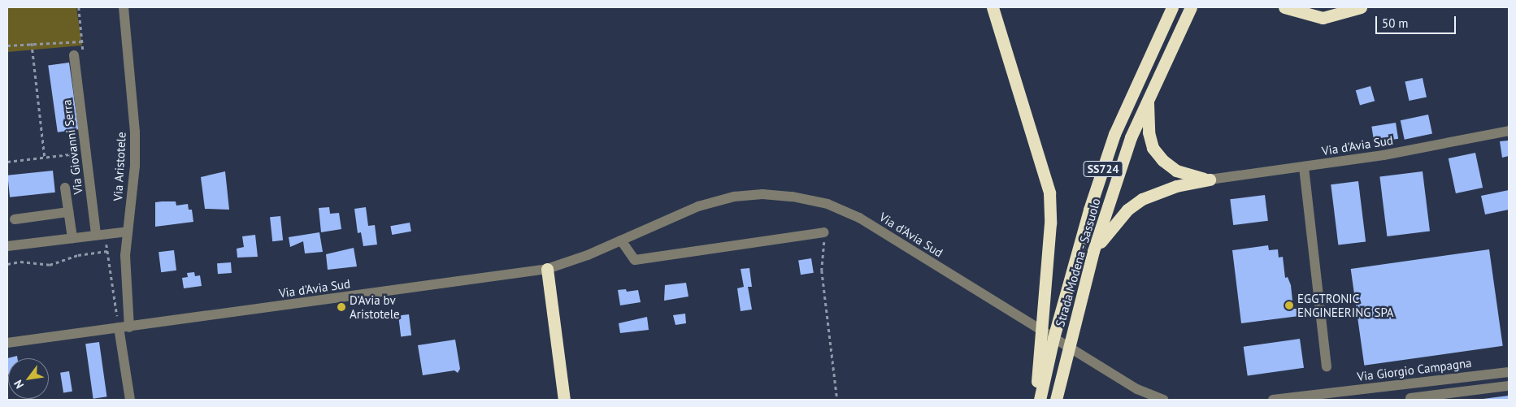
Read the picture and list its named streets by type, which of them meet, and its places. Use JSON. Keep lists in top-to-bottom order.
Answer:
{
  "streets": {
    "highway": ["SS724", "Strada Modena - Sassuolo"],
    "street": [
      "Via d'Avia Sud",
      "Via Giovanni Serra",
      "Via Aristotele",
      "Via Giorgio Campagna"
    ]
  },
  "crossings": [
    ["Via d'Avia Sud", "Via Aristotele"]
  ],
  "places": ["EGGTRONIC ENGINEERING SPA", "D'Avia bv Aristotele"],
  "scale_bar": "50 m",
  "north": "bottom left"
}
